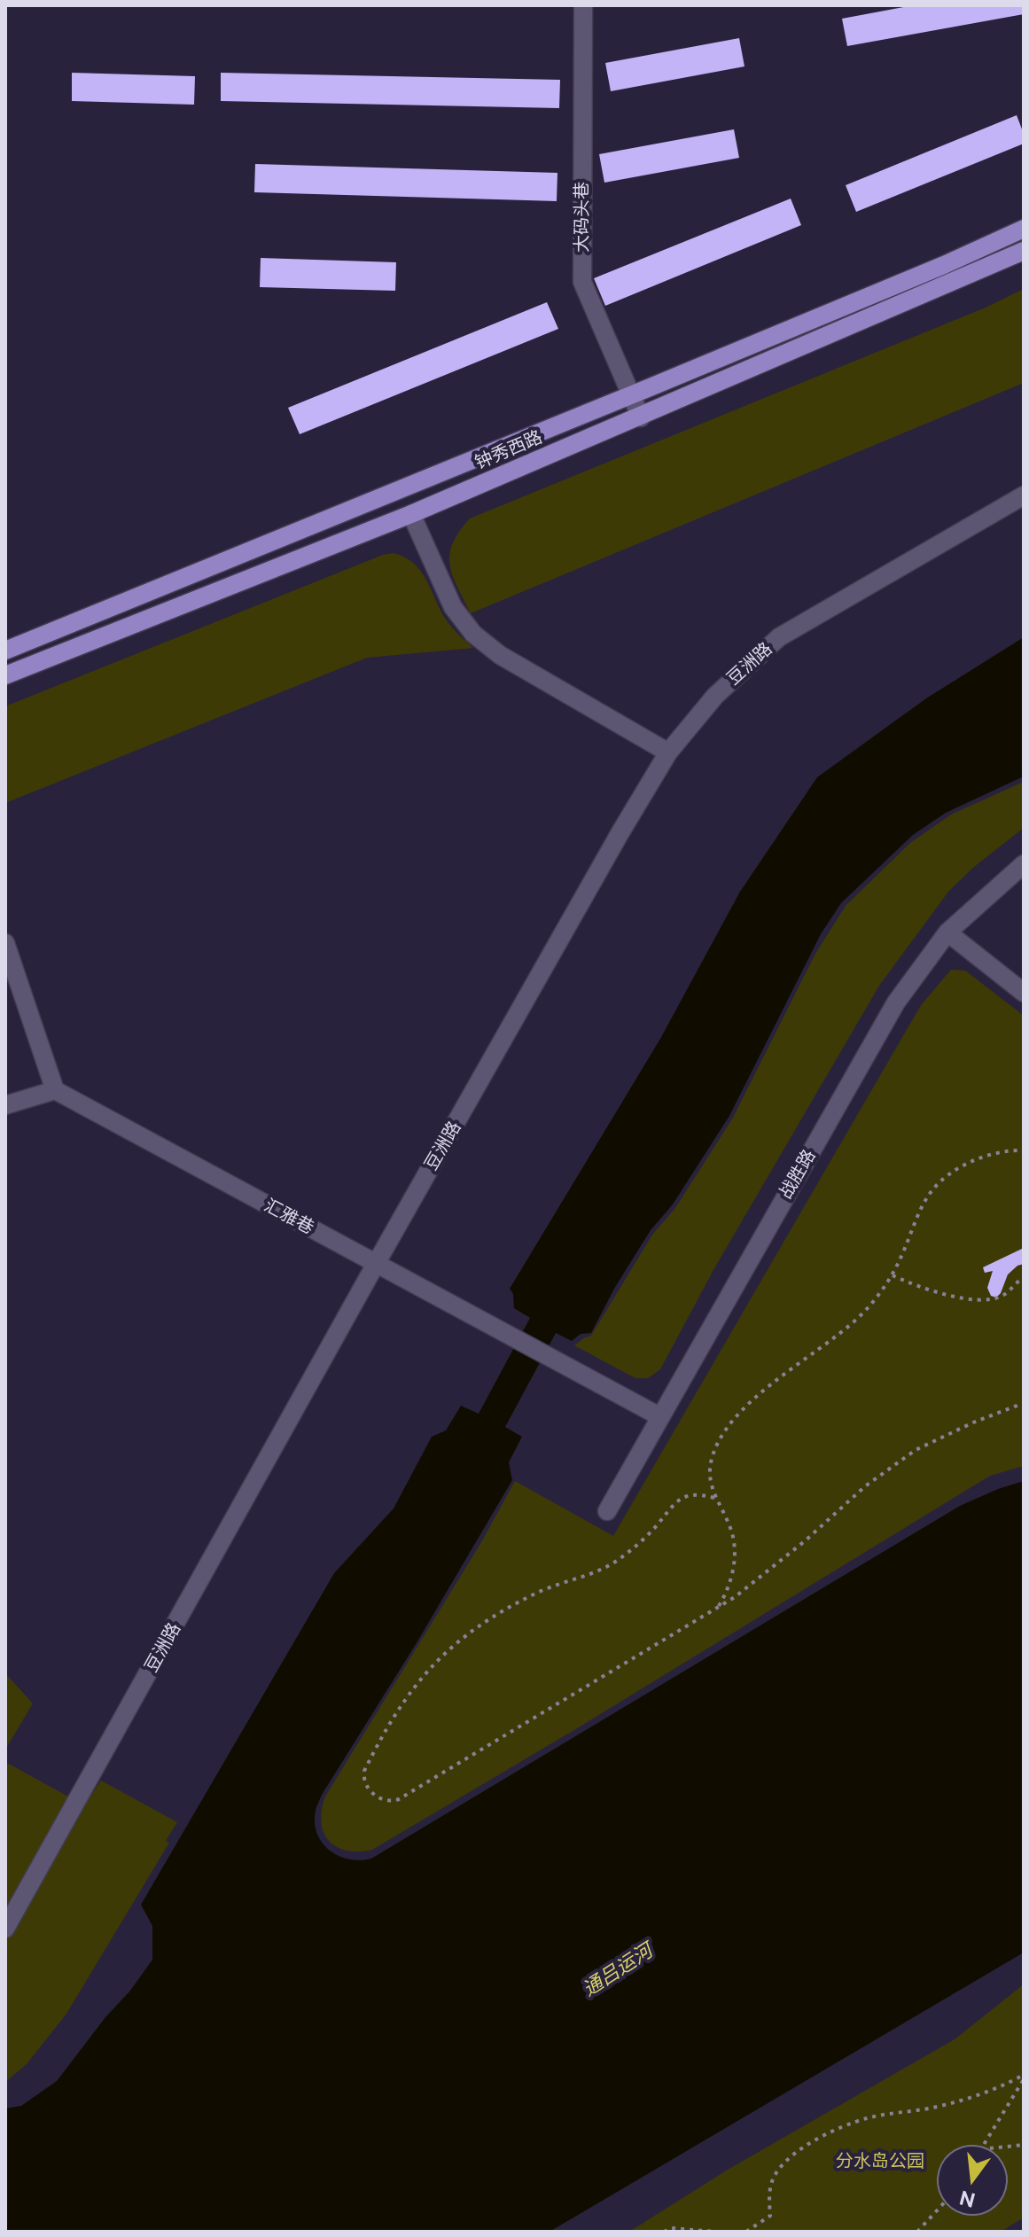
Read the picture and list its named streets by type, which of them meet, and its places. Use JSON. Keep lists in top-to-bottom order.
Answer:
{
  "streets": {
    "main road": ["钟秀西路"],
    "street": [
      "大码头巷",
      "豆洲路",
      "战胜路",
      "汇雅巷"
    ]
  },
  "crossings": [
    ["大码头巷", "钟秀西路"],
    ["豆洲路", "汇雅巷"],
    ["战胜路", "汇雅巷"]
  ],
  "water": ["通吕运河"],
  "parks": ["分水岛公园"],
  "north": "bottom"
}
